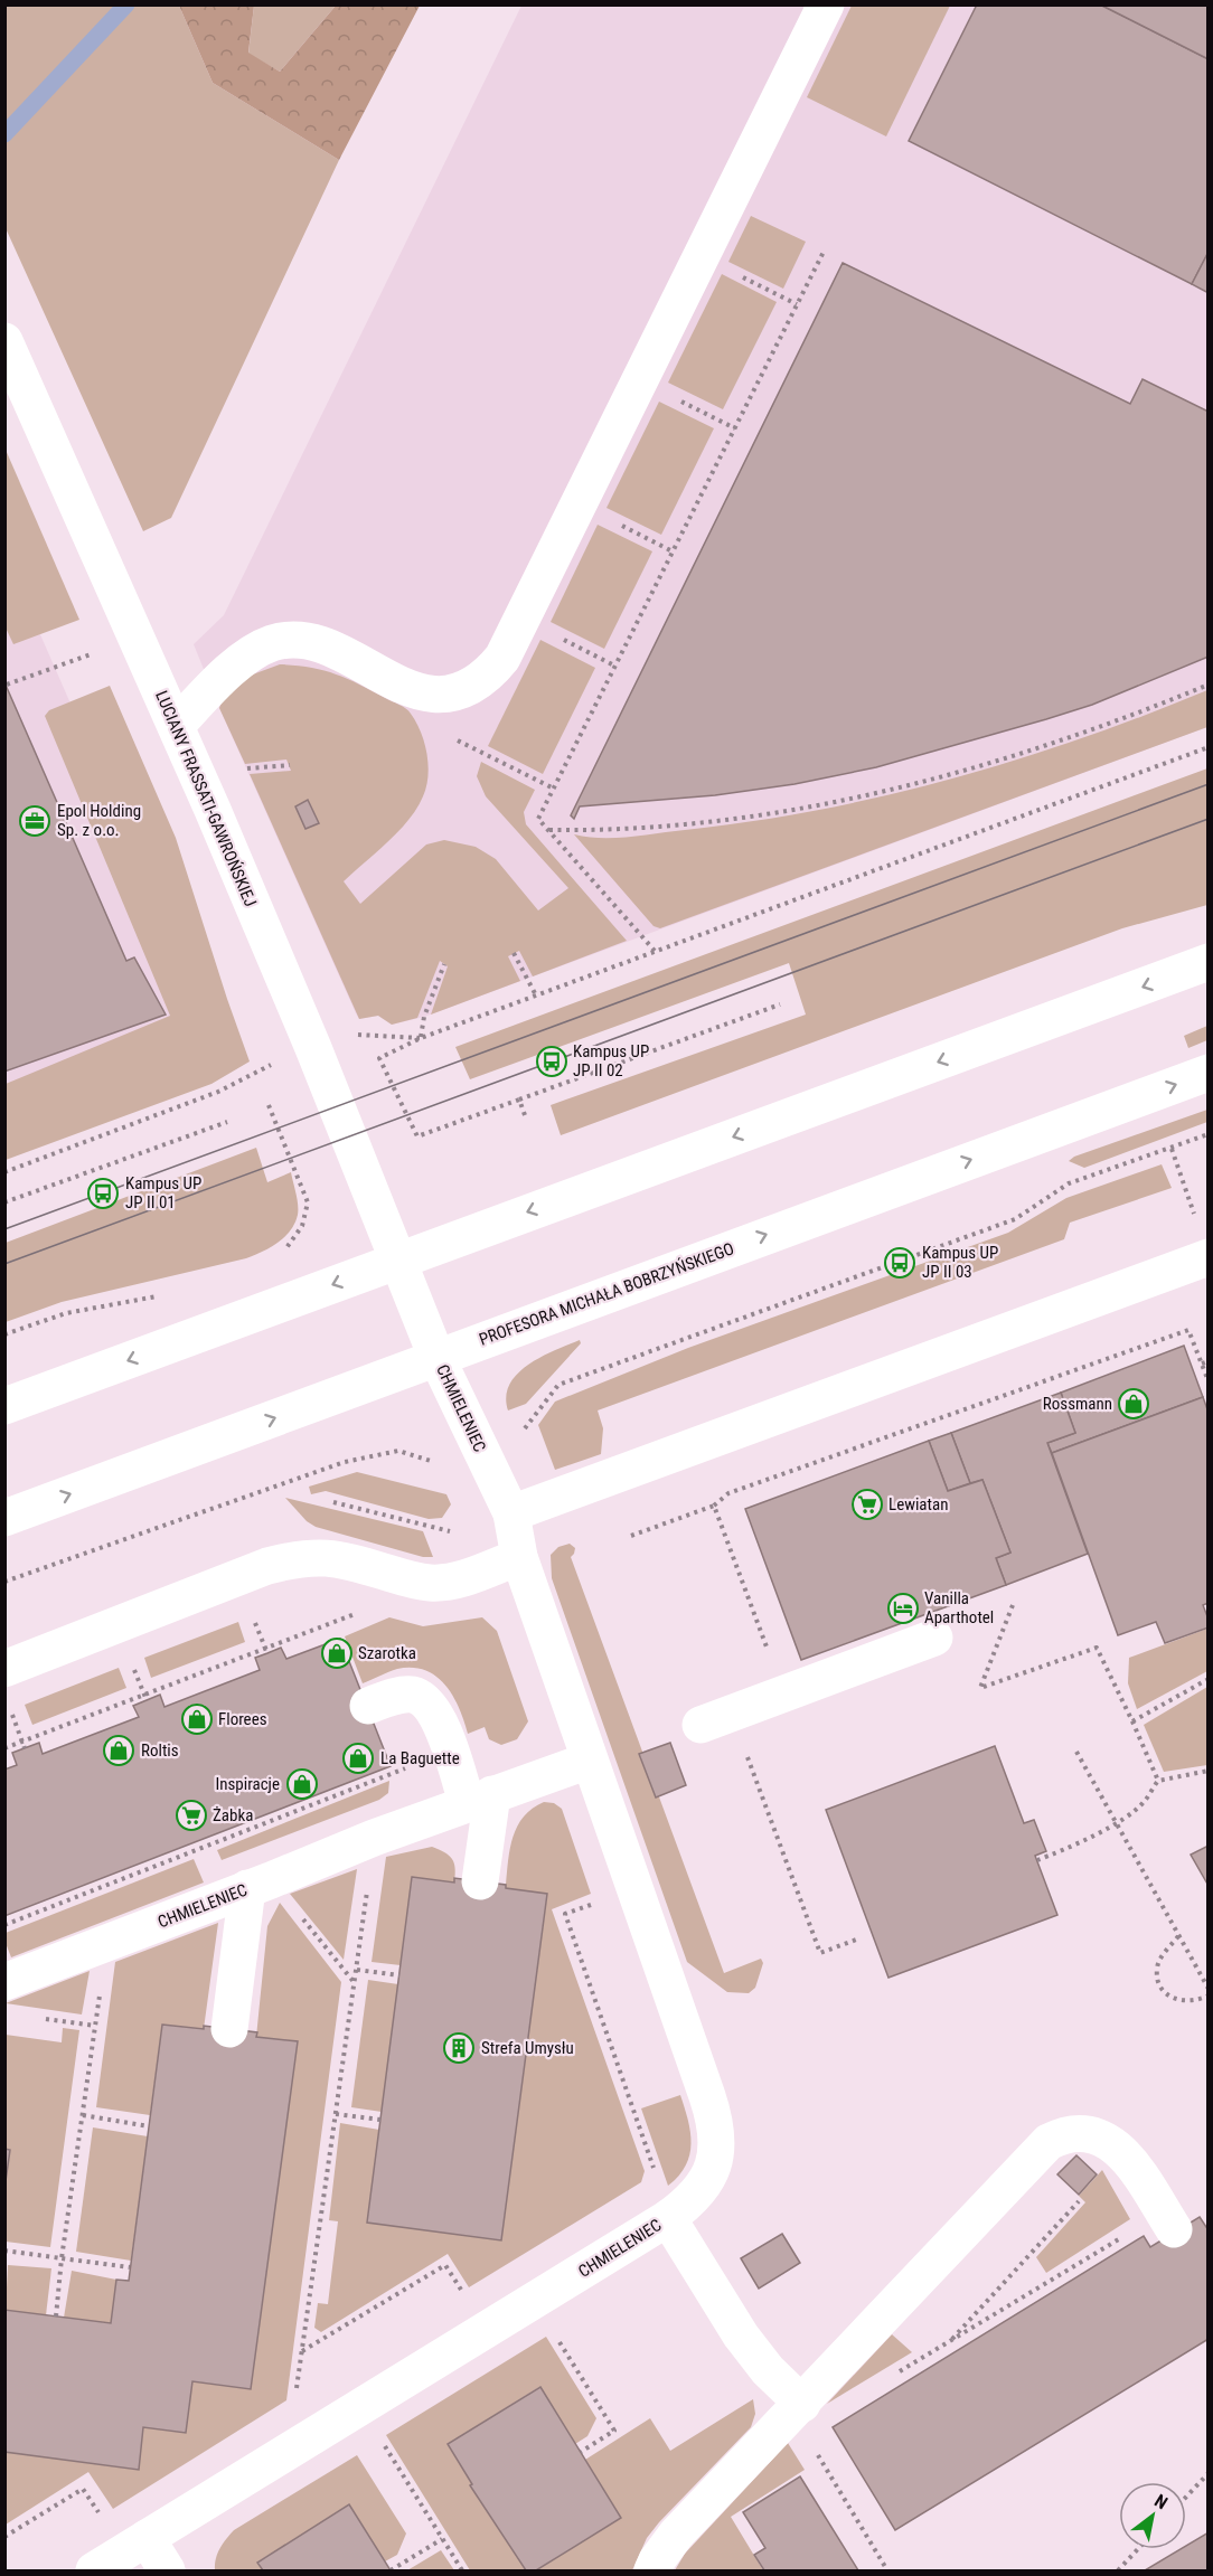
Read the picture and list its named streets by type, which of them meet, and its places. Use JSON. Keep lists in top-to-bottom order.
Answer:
{
  "streets": {
    "street": ["LUCIANY FRASSATI-GAWROŃSKIEJ", "PROFESORA MICHAŁA BOBRZYŃSKIEGO", "CHMIELENIEC"]
  },
  "crossings": [
    ["LUCIANY FRASSATI-GAWROŃSKIEJ", "CHMIELENIEC"],
    ["PROFESORA MICHAŁA BOBRZYŃSKIEGO", "CHMIELENIEC"]
  ],
  "places": {
    "office": ["Epol Holding Sp. z o.o."],
    "bus stop": ["Kampus UP JP II 02", "Kampus UP JP II 01", "Kampus UP JP II 03"],
    "shop": [
      "Rossmann",
      "Szarotka",
      "Florees",
      "Roltis",
      "La Baguette",
      "Inspiracje"
    ],
    "supermarket": ["Lewiatan", "Żabka"],
    "hotel": ["Vanilla Aparthotel"],
    "building": ["Strefa Umysłu"]
  },
  "north": "top right"
}
